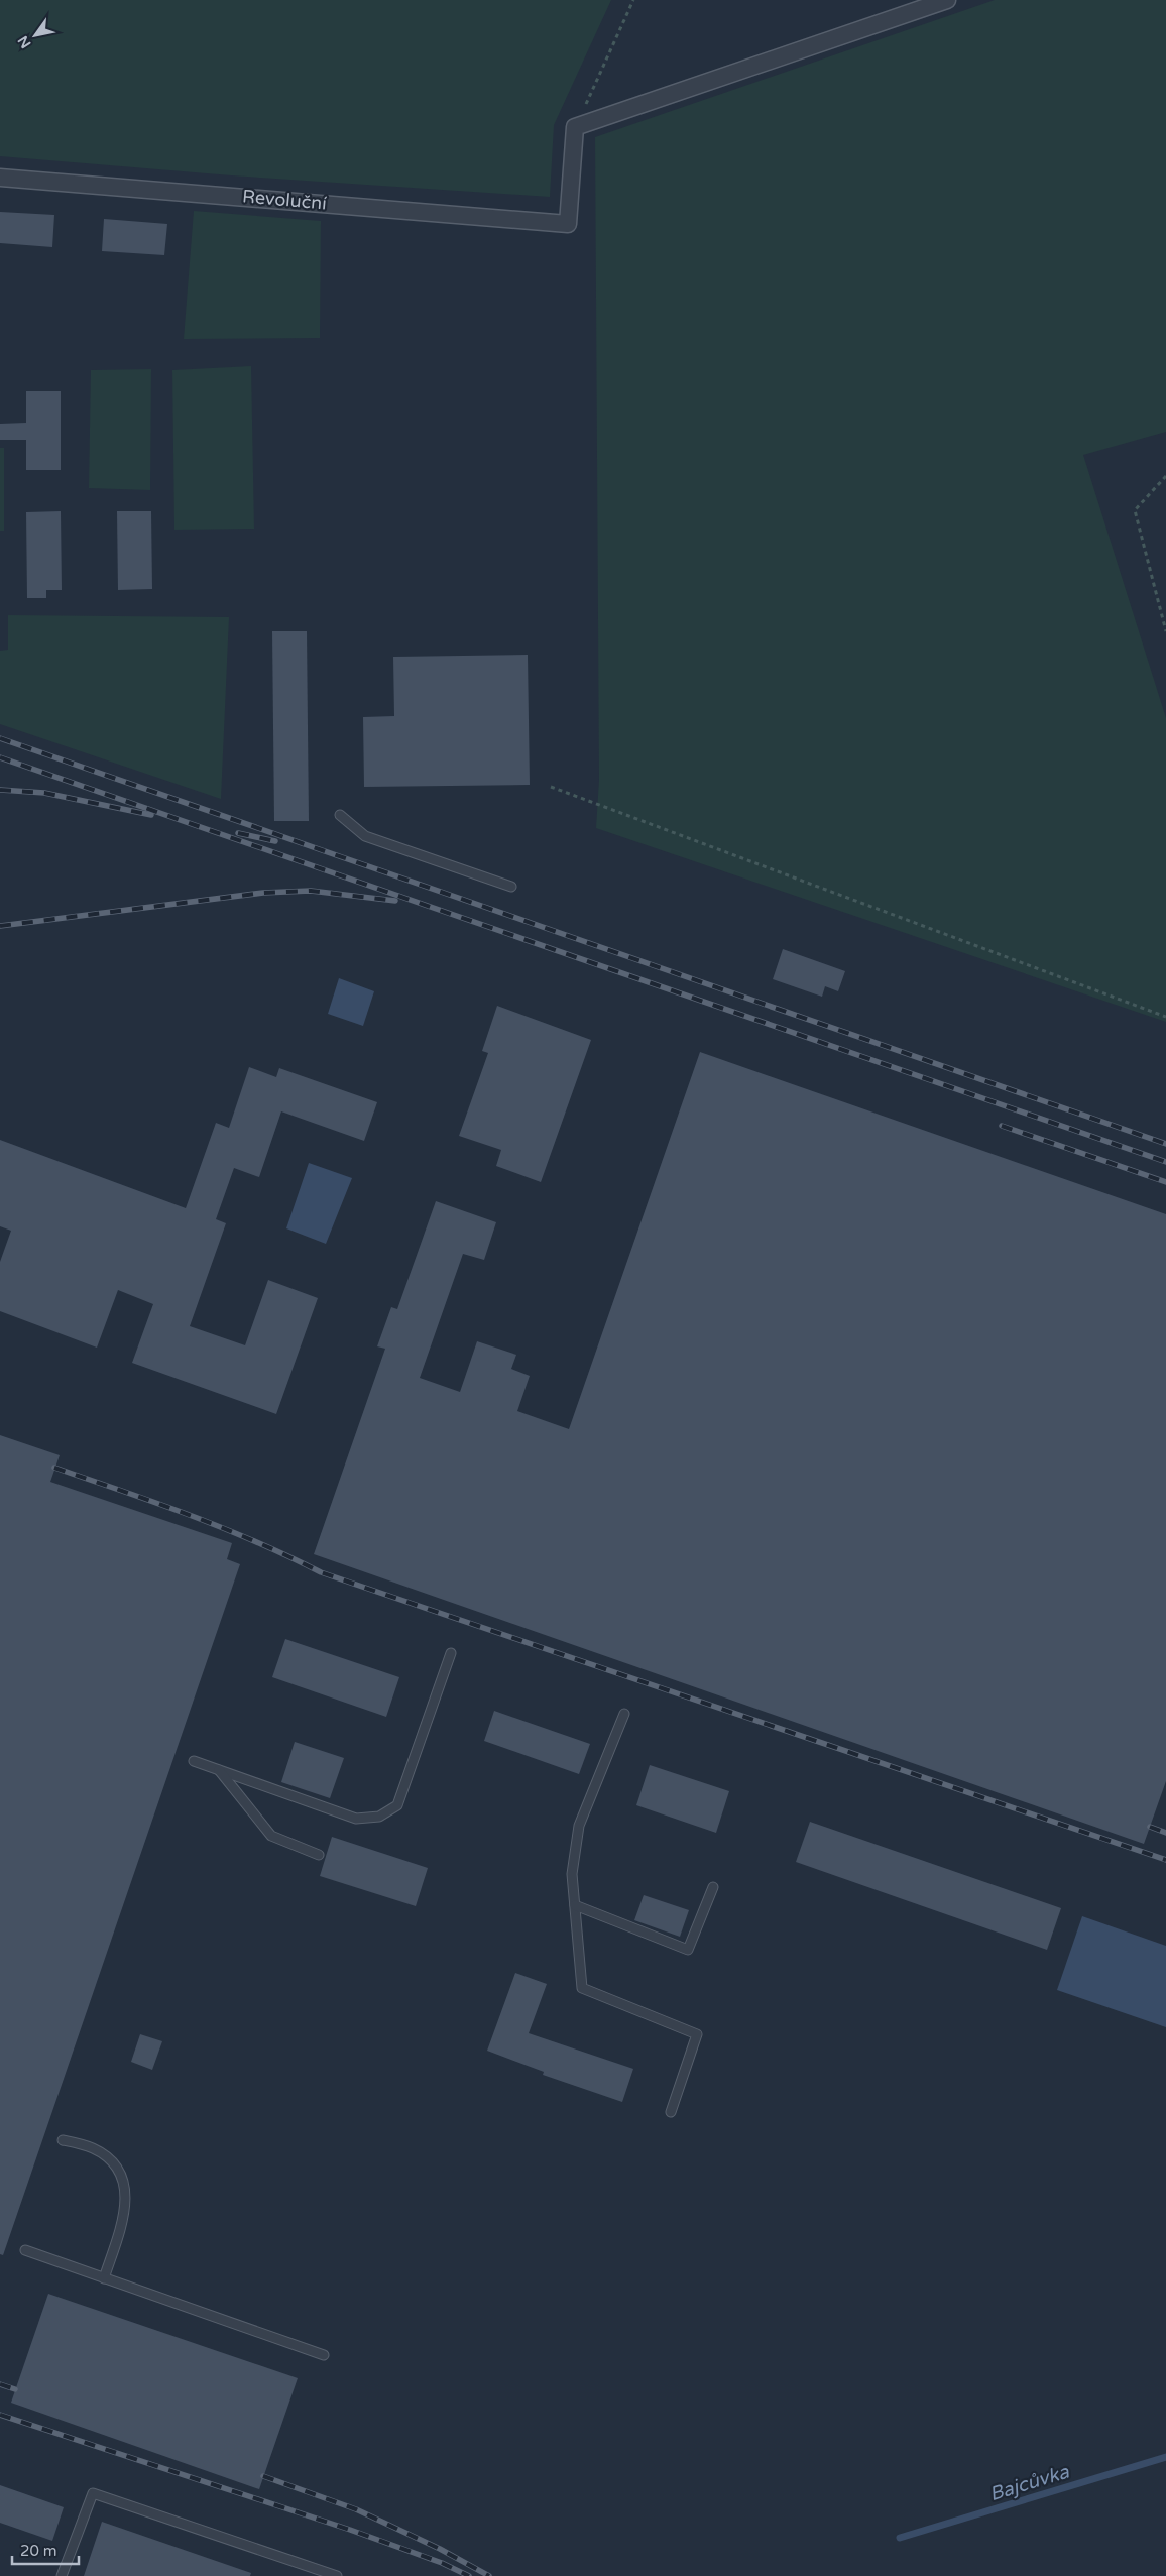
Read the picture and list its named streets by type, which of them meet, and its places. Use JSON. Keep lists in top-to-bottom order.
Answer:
{
  "streets": {
    "street": ["Revoluční"]
  },
  "water": ["Bajcůvka"],
  "scale_bar": "20 m",
  "north": "bottom left"
}
